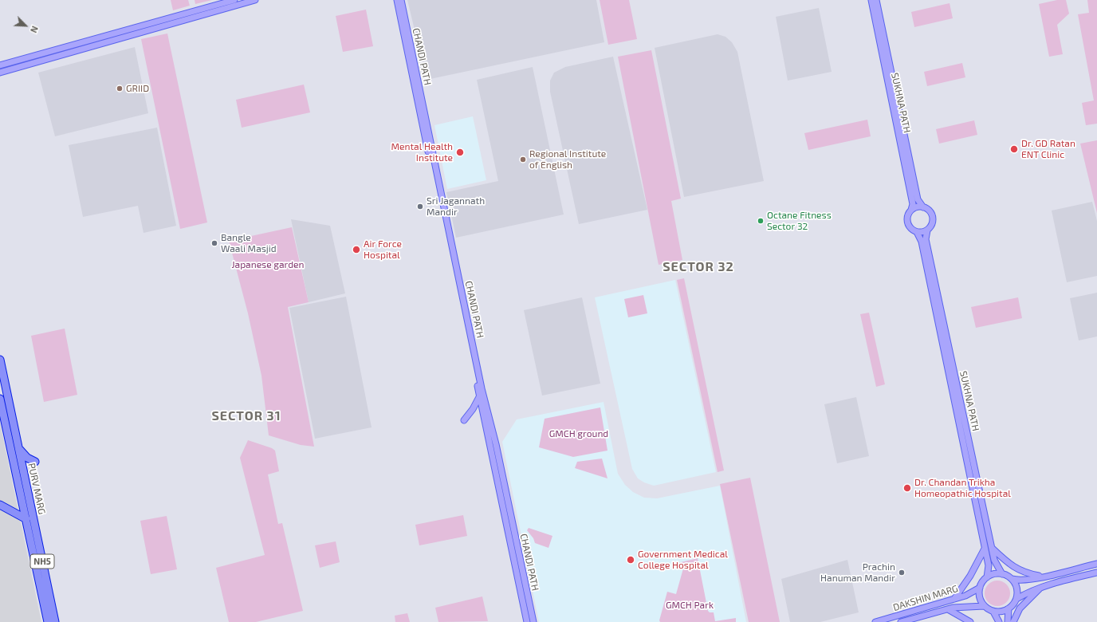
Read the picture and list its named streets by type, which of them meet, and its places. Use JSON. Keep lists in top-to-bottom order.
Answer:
{
  "streets": {
    "highway": ["PURV MARG", "NH5"],
    "main road": ["CHANDI PATH", "SUKHNA PATH", "DAKSHIN MARG"]
  },
  "crossings": [
    ["SUKHNA PATH", "DAKSHIN MARG"]
  ],
  "districts": ["SECTOR 32", "SECTOR 31"],
  "parks": ["Japanese garden", "GMCH ground", "GMCH Park"],
  "places": [
    "GRIID",
    "Dr. GD Ratan ENT Clinic",
    "Mental Health Institute",
    "Regional Institute of English",
    "Sri Jagannath Mandir",
    "Octane Fitness Sector 32",
    "Bangle Waali Masjid",
    "Air Force Hospital",
    "Dr. Chandan Trikha Homeopathic Hospital",
    "Government Medical College Hospital",
    "Prachin Hanuman Mandir"
  ],
  "north": "bottom right"
}
